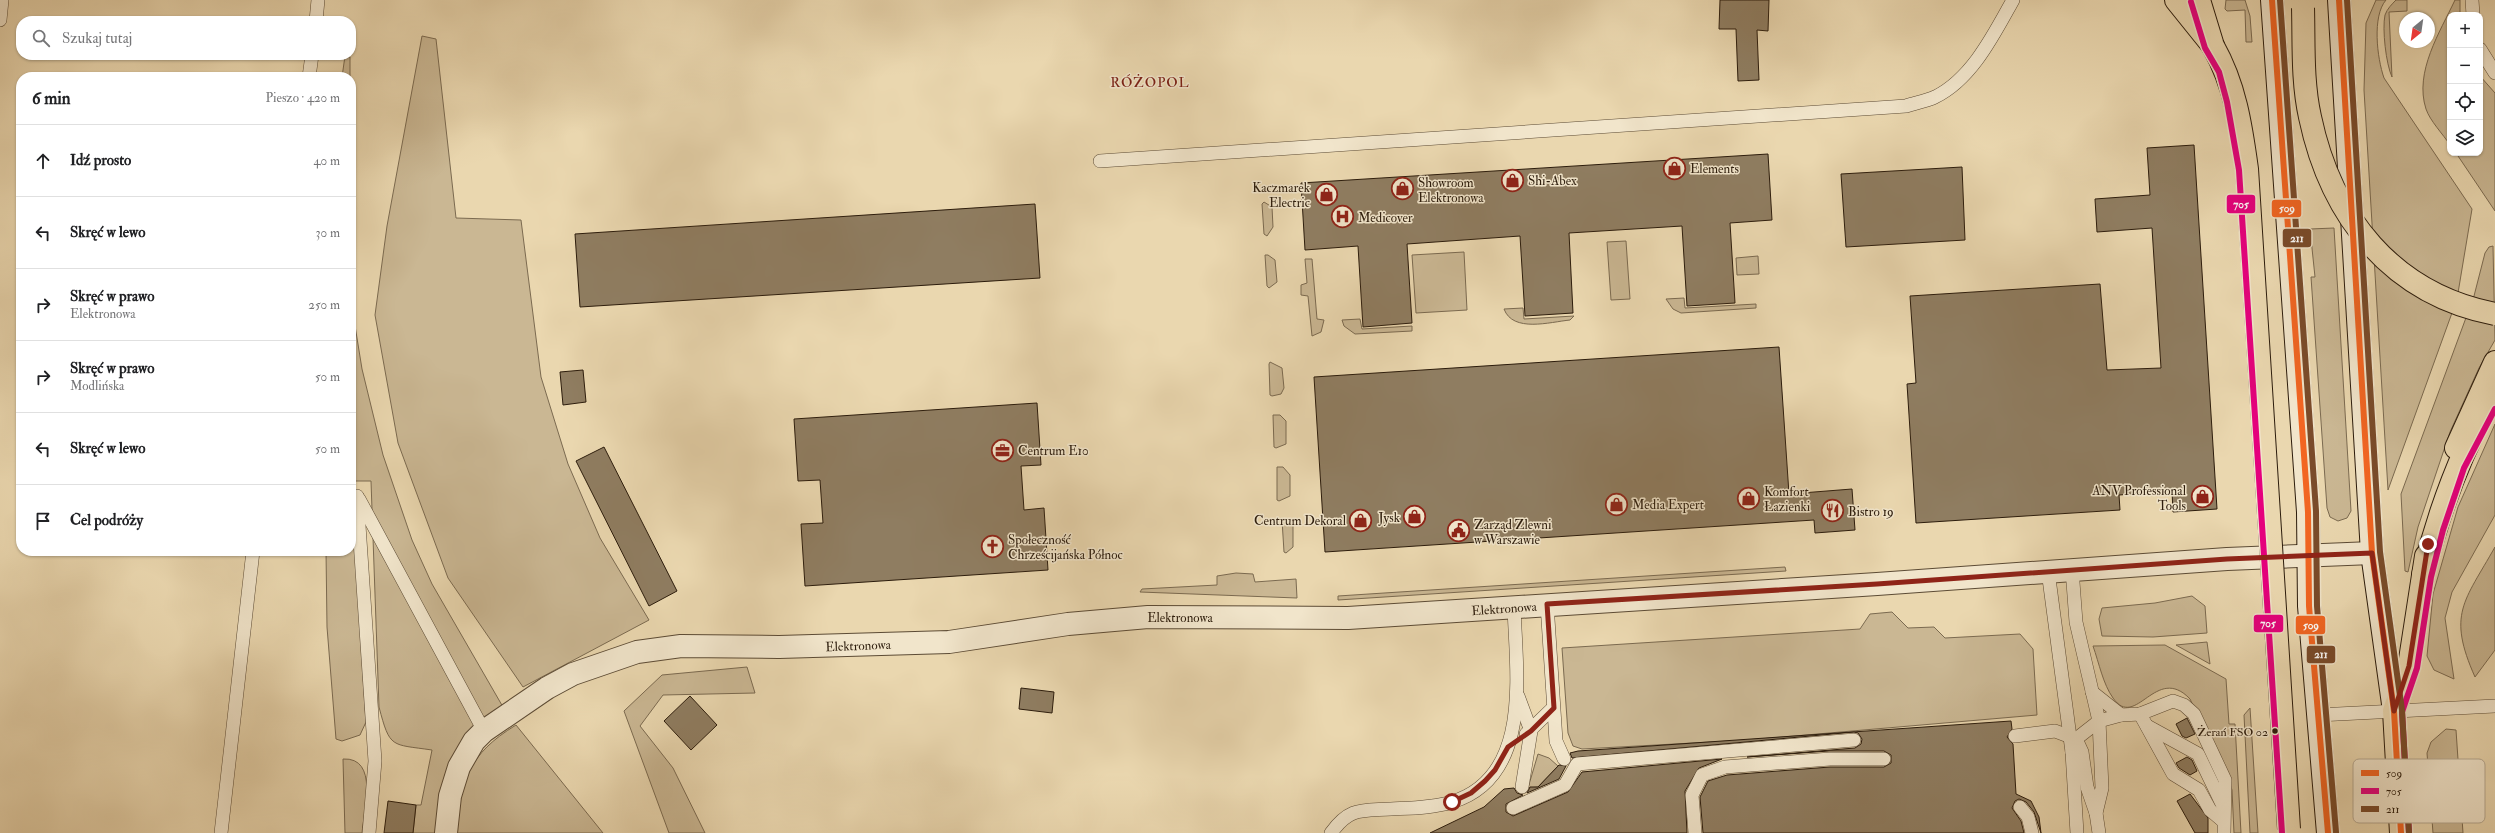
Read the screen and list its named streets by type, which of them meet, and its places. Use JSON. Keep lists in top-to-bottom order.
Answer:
{
  "streets": {
    "street": ["Elektronowa"]
  },
  "districts": ["RÓŻOPOL"],
  "places": {
    "shop": [
      "Elements",
      "Shi-Abex",
      "Showroom Elektronowa",
      "Kaczmarek Electric",
      "ANV Professional Tools",
      "Komfort Łazienki",
      "Media Expert",
      "Jysk",
      "Centrum Dekoral"
    ],
    "hospital": ["Medicover"],
    "office": ["Centrum E10"],
    "restaurant": ["Bistro 19"],
    "public building": ["Zarząd Zlewni w Warszawie"],
    "church": ["Społeczność Chrześcijańska Północ"],
    "other": ["Żerań FSO 02"]
  },
  "lines": ["transit line 509", "transit line 211", "transit line 705"],
  "legend": ["509", "705", "211"],
  "north": "bottom left",
  "page": {
    "map_buttons": ["+", "−"],
    "search": "Szukaj tutaj",
    "heading": ["6 min", "Pieszo · 420 m"],
    "list": [
      ["Idź prosto", "40 m"],
      ["Skręć w lewo", "30 m"],
      ["Skręć w prawo", "Elektronowa", "250 m"],
      ["Skręć w prawo", "Modlińska", "50 m"],
      ["Skręć w lewo", "50 m"],
      "Cel podróży"
    ]
  }
}
